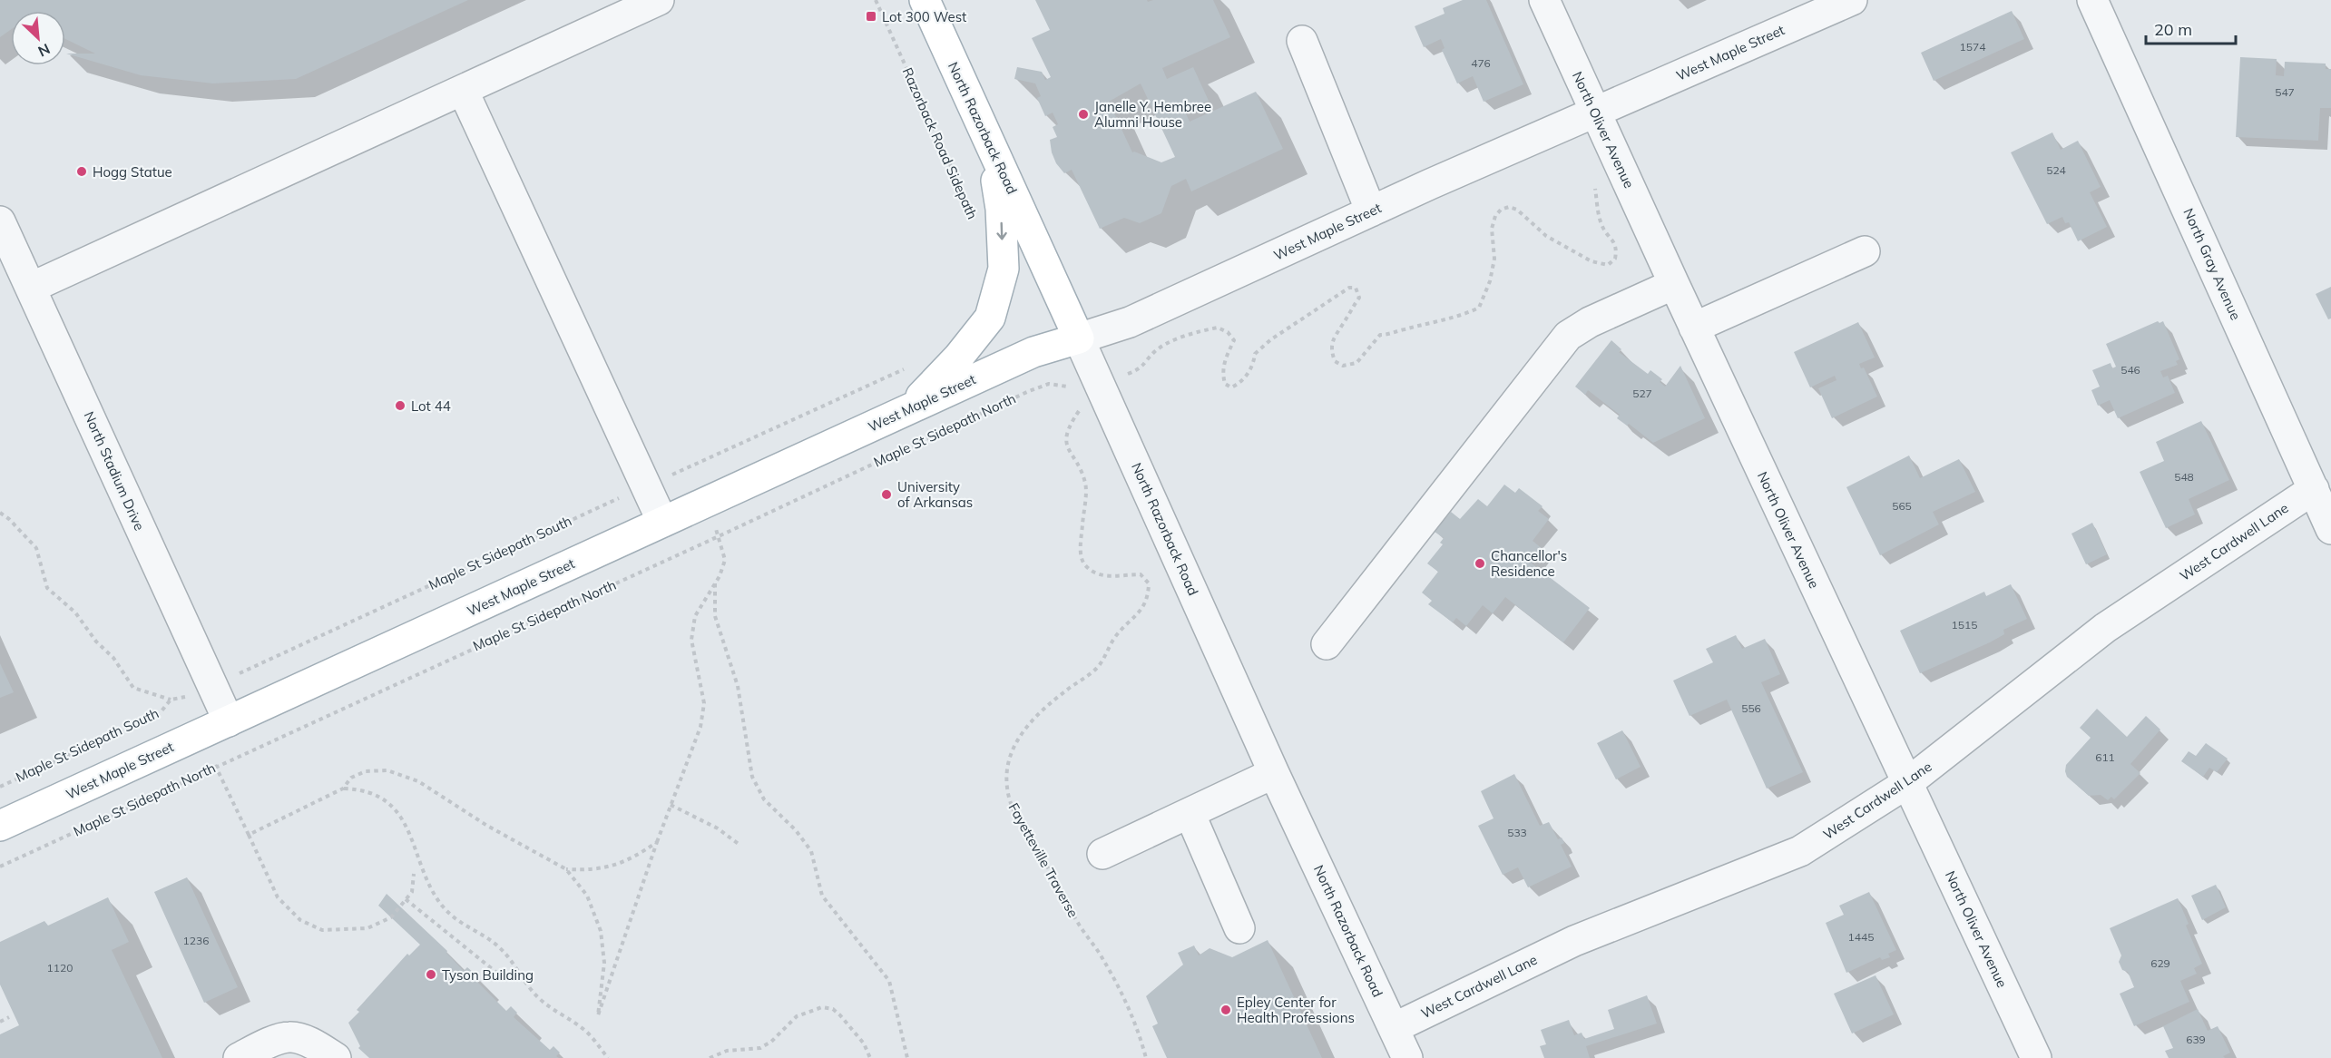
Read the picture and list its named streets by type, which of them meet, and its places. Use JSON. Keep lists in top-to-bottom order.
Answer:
{
  "streets": {
    "main road": ["West Maple Street", "North Razorback Road"],
    "street": [
      "North Oliver Avenue",
      "North Gray Avenue",
      "North Stadium Drive",
      "West Cardwell Lane"
    ],
    "path": [
      "Razorback Road Sidepath",
      "Maple St Sidepath North",
      "Maple St Sidepath South",
      "Fayetteville Traverse"
    ]
  },
  "crossings": [
    ["West Maple Street", "North Razorback Road"],
    ["West Maple Street", "North Oliver Avenue"],
    ["West Maple Street", "North Stadium Drive"],
    ["North Razorback Road", "West Cardwell Lane"],
    ["North Oliver Avenue", "West Cardwell Lane"],
    ["North Gray Avenue", "West Cardwell Lane"],
    ["North Stadium Drive", "Maple St Sidepath South"]
  ],
  "places": {
    "transit": ["Lot 300 West"],
    "other": [
      "Janelle Y. Hembree Alumni House",
      "Hogg Statue",
      "Lot 44",
      "University of Arkansas",
      "Chancellor's Residence",
      "Tyson Building",
      "Epley Center for Health Professions"
    ]
  },
  "house_numbers": [
    "1574",
    "476",
    "547",
    "524",
    "546",
    "527",
    "548",
    "565",
    "1515",
    "556",
    "611",
    "533",
    "1445",
    "1236",
    "629",
    "1120",
    "639"
  ],
  "scale_bar": "20 m",
  "north": "bottom right"
}
